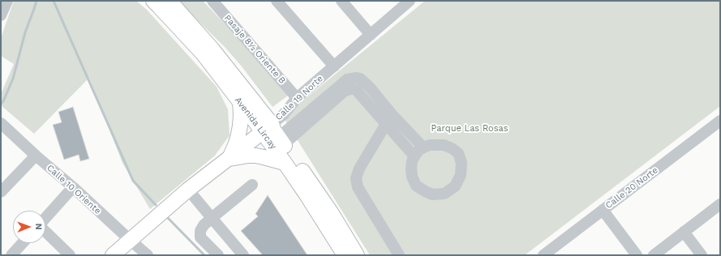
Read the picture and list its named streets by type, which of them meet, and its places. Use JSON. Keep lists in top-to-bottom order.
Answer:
{
  "streets": {
    "main road": ["Calle 19 Norte", "Avenida Lircay"],
    "street": ["Pasaje 8½ Oriente B", "Calle 20 Norte", "Calle 10 Oriente"]
  },
  "crossings": [
    ["Pasaje 8½ Oriente B", "Calle 19 Norte"],
    ["Calle 19 Norte", "Avenida Lircay"],
    ["Calle 19 Norte", "Calle 10 Oriente"]
  ],
  "parks": ["Parque Las Rosas"],
  "north": "right"
}
